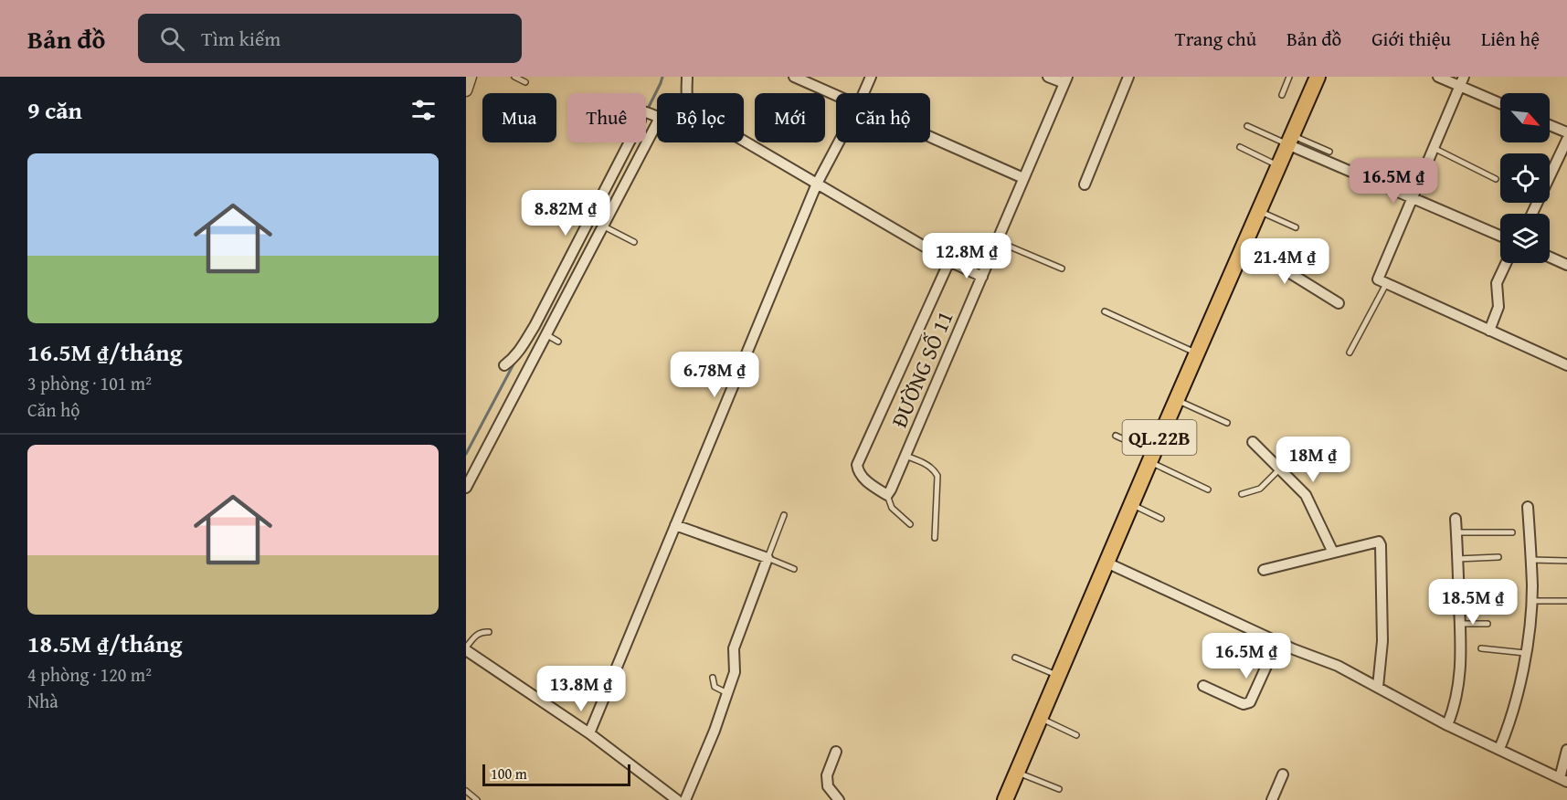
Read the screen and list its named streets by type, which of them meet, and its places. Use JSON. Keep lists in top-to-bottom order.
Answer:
{
  "streets": {
    "highway": ["QL.22B"],
    "street": ["ĐƯỜNG SỐ 11"]
  },
  "scale_bar": "100 m",
  "north": "bottom right",
  "page": {
    "header": "Bản đồ",
    "search": "Tìm kiếm",
    "nav": [
      "Trang chủ",
      "Bản đồ",
      "Giới thiệu",
      "Liên hệ"
    ],
    "heading": "9 căn",
    "chip": [
      "Mua",
      "Thuê",
      "Bộ lọc",
      "Mới",
      "Căn hộ"
    ],
    "list": [
      {
        "name": "16.5M ₫/tháng",
        "note": "3 phòng · 101 m² · Căn hộ"
      },
      {
        "name": "18.5M ₫/tháng",
        "note": "4 phòng · 120 m² · Nhà"
      }
    ],
    "price": [
      "16.5M ₫",
      "8.82M ₫",
      "12.8M ₫",
      "21.4M ₫",
      "6.78M ₫",
      "18M ₫",
      "18.5M ₫",
      "16.5M ₫",
      "13.8M ₫"
    ],
    "scale": "100 m"
  }
}
